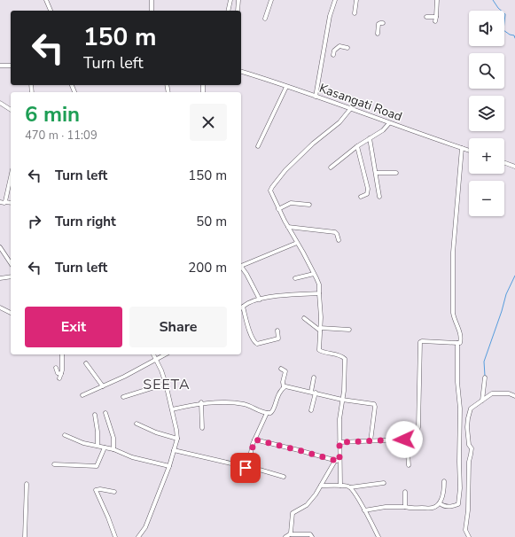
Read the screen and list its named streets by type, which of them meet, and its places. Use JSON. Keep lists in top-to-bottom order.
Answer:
{
  "streets": {
    "street": ["Kasangati Road"]
  },
  "districts": ["SEETA"],
  "page": {
    "map_buttons": ["+", "−"],
    "turn": ["150 m", "Turn left"],
    "heading": ["6 min", "470 m · 11:09"],
    "list": [
      {
        "name": "Turn left",
        "value": "150 m"
      },
      {
        "name": "Turn right",
        "value": "50 m"
      },
      {
        "name": "Turn left",
        "value": "200 m"
      }
    ],
    "buttons": ["Exit", "Share"]
  }
}
